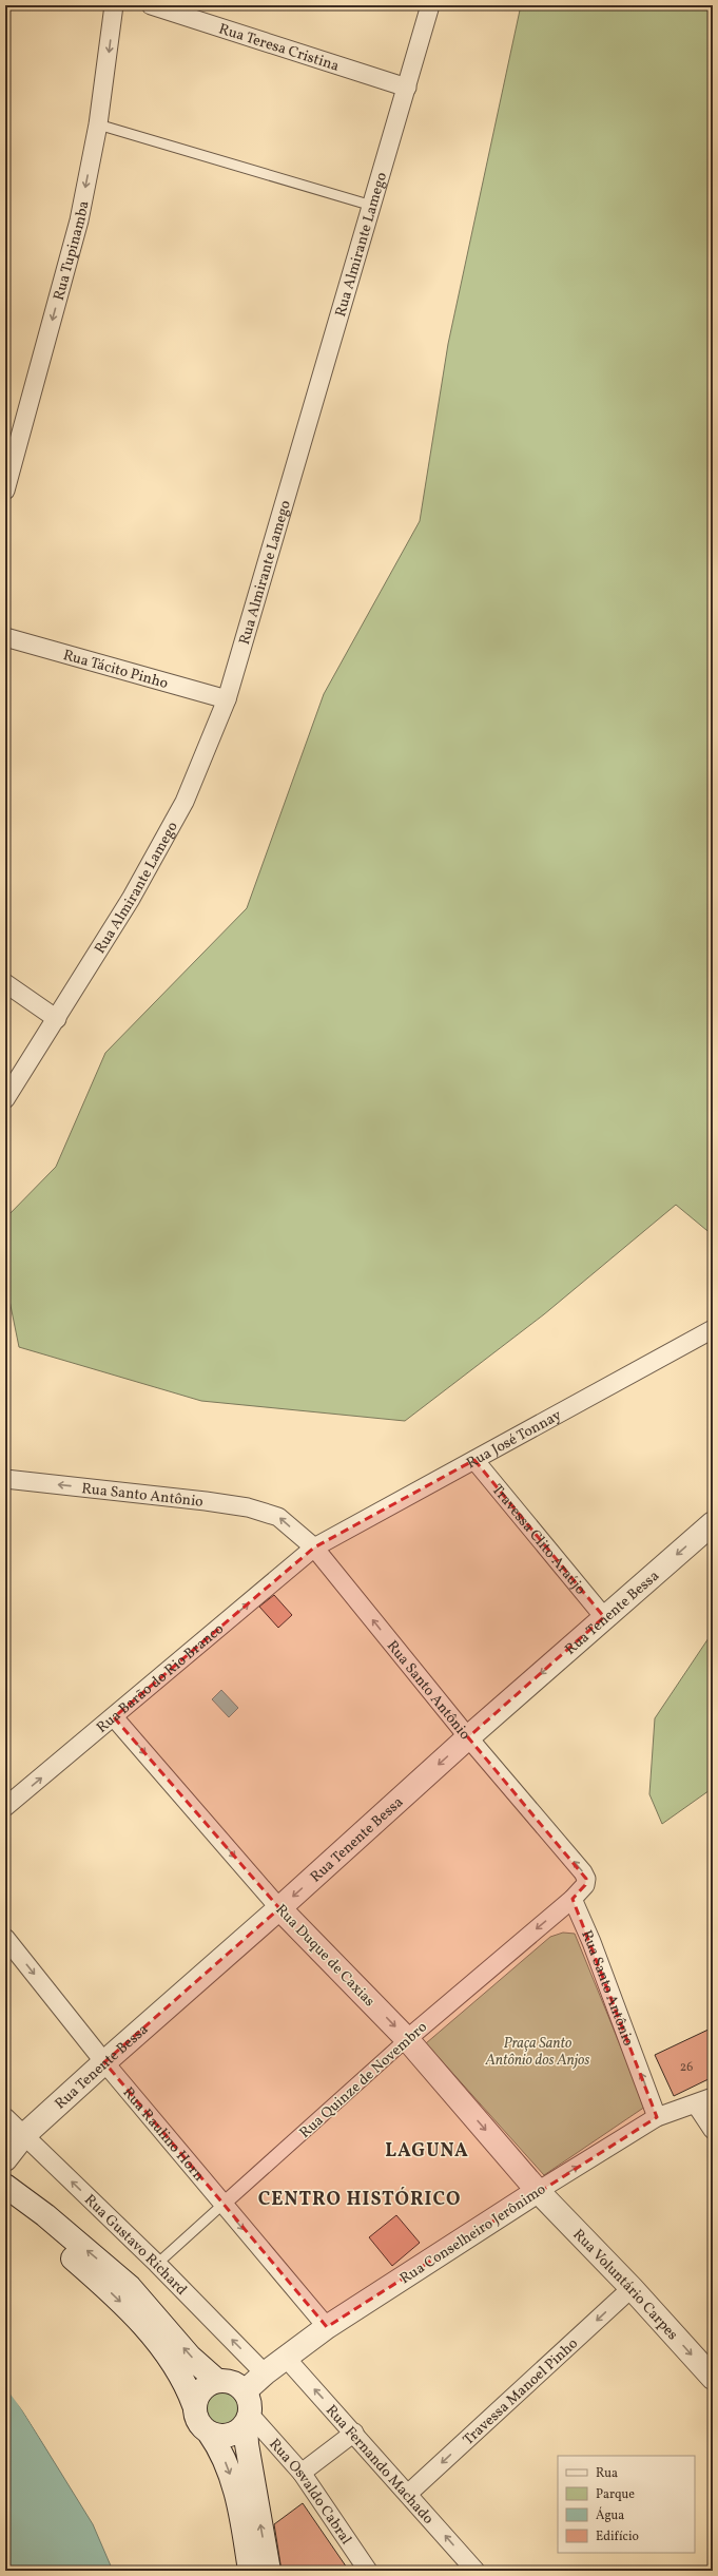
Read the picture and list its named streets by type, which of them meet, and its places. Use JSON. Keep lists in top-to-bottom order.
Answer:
{
  "streets": {
    "street": [
      "Rua Teresa Cristina",
      "Rua Almirante Lamego",
      "Rua Tupinamba",
      "Rua Tácito Pinho",
      "Rua José Tonnay",
      "Rua Santo Antônio",
      "Travessa Clito Araújo",
      "Rua Tenente Bessa",
      "Rua Barão do Rio Branco",
      "Rua Duque de Caxias",
      "Rua Quinze de Novembro",
      "Rua Raulino Horn",
      "Rua Conselheiro Jerônimo",
      "Rua Gustavo Richard",
      "Rua Voluntário Carpes",
      "Travessa Manoel Pinho",
      "Rua Fernando Machado",
      "Rua Osvaldo Cabral"
    ]
  },
  "crossings": [
    ["Rua Teresa Cristina", "Rua Almirante Lamego"],
    ["Rua Almirante Lamego", "Rua Tácito Pinho"],
    ["Rua José Tonnay", "Rua Santo Antônio"],
    ["Rua José Tonnay", "Travessa Clito Araújo"],
    ["Rua José Tonnay", "Rua Barão do Rio Branco"],
    ["Rua Santo Antônio", "Rua Tenente Bessa"],
    ["Rua Santo Antônio", "Rua Barão do Rio Branco"],
    ["Rua Santo Antônio", "Rua Quinze de Novembro"],
    ["Rua Santo Antônio", "Rua Conselheiro Jerônimo"],
    ["Travessa Clito Araújo", "Rua Tenente Bessa"],
    ["Rua Tenente Bessa", "Rua Duque de Caxias"],
    ["Rua Tenente Bessa", "Rua Raulino Horn"],
    ["Rua Tenente Bessa", "Rua Gustavo Richard"],
    ["Rua Barão do Rio Branco", "Rua Duque de Caxias"],
    ["Rua Duque de Caxias", "Rua Quinze de Novembro"],
    ["Rua Duque de Caxias", "Rua Conselheiro Jerônimo"],
    ["Rua Duque de Caxias", "Rua Voluntário Carpes"],
    ["Rua Quinze de Novembro", "Rua Raulino Horn"],
    ["Rua Quinze de Novembro", "Rua Gustavo Richard"],
    ["Rua Raulino Horn", "Rua Conselheiro Jerônimo"],
    ["Rua Conselheiro Jerônimo", "Rua Gustavo Richard"],
    ["Rua Conselheiro Jerônimo", "Rua Voluntário Carpes"],
    ["Rua Conselheiro Jerônimo", "Rua Fernando Machado"],
    ["Rua Conselheiro Jerônimo", "Rua Osvaldo Cabral"],
    ["Rua Voluntário Carpes", "Travessa Manoel Pinho"],
    ["Travessa Manoel Pinho", "Rua Fernando Machado"]
  ],
  "one_way": [
    "Rua Tupinamba",
    "Rua Santo Antônio",
    "Rua Tenente Bessa",
    "Rua Barão do Rio Branco",
    "Rua Duque de Caxias",
    "Rua Quinze de Novembro",
    "Rua Voluntário Carpes",
    "Travessa Manoel Pinho",
    "Rua Fernando Machado"
  ],
  "districts": ["LAGUNA", "CENTRO HISTÓRICO"],
  "parks": ["Praça Santo Antônio dos Anjos"],
  "house_numbers": ["26"],
  "legend": [
    "Rua",
    "Parque",
    "Água",
    "Edifício"
  ]
}
